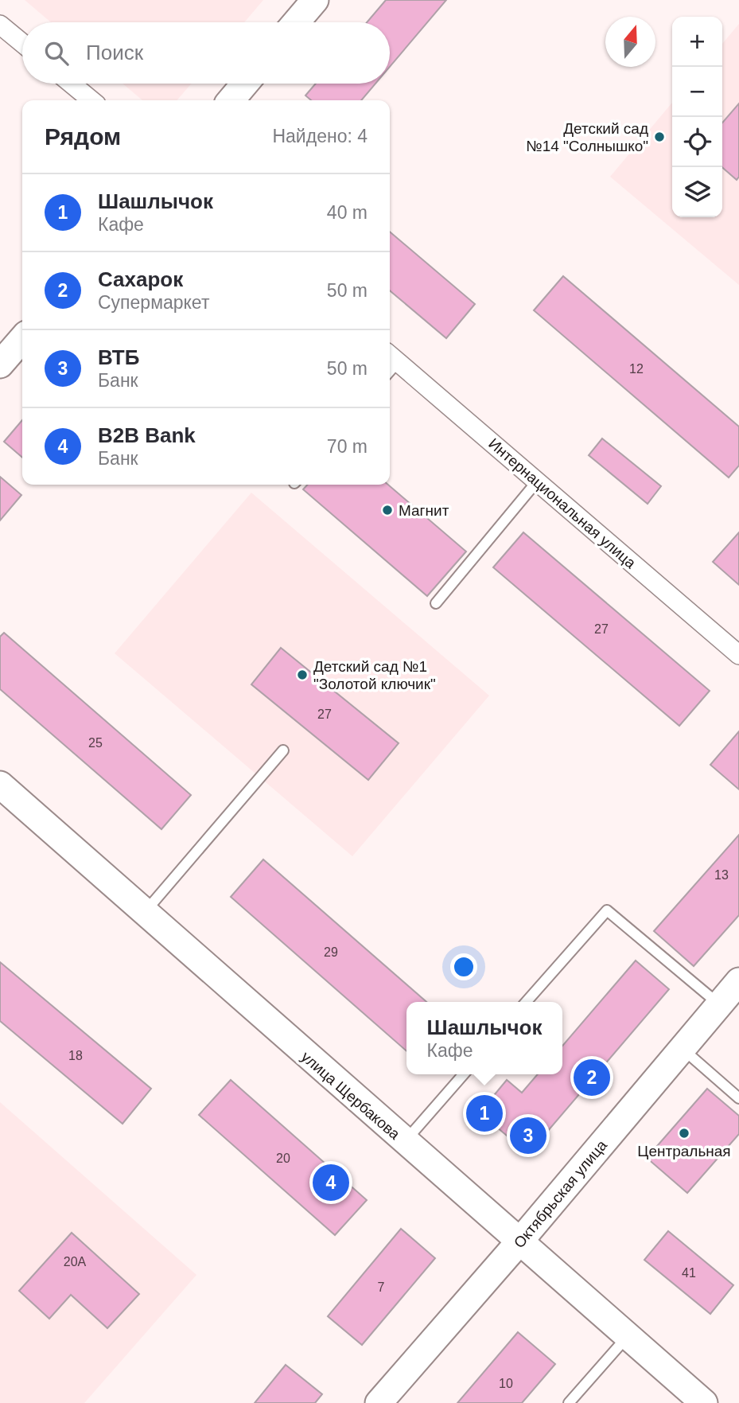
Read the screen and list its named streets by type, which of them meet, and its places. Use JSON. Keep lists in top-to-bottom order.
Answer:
{
  "streets": {
    "main road": ["улица Щербакова", "Октябрьская улица"],
    "street": ["Интернациональная улица"]
  },
  "crossings": [
    ["улица Щербакова", "Октябрьская улица"]
  ],
  "places": [
    "Детский сад №14 \"Солнышко\"",
    "Магнит",
    "Детский сад №1 \"Золотой ключик\"",
    "Центральная"
  ],
  "house_numbers": [
    "12",
    "27",
    "27",
    "25",
    "13",
    "29",
    "18",
    "20",
    "20А",
    "41",
    "7",
    "10"
  ],
  "north": "top",
  "page": {
    "map_buttons": ["+", "−"],
    "search": "Поиск",
    "heading": ["Рядом", "Найдено: 4"],
    "list": [
      {
        "mark": "1",
        "name": "Шашлычок",
        "note": "Кафе",
        "value": "40 m"
      },
      {
        "mark": "2",
        "name": "Сахарок",
        "note": "Супермаркет",
        "value": "50 m"
      },
      {
        "mark": "3",
        "name": "ВТБ",
        "note": "Банк",
        "value": "50 m"
      },
      {
        "mark": "4",
        "name": "B2B Bank",
        "note": "Банк",
        "value": "70 m"
      }
    ],
    "popup": ["Шашлычок", "Кафе"],
    "pins": [
      "2",
      "1",
      "3",
      "4"
    ]
  }
}
